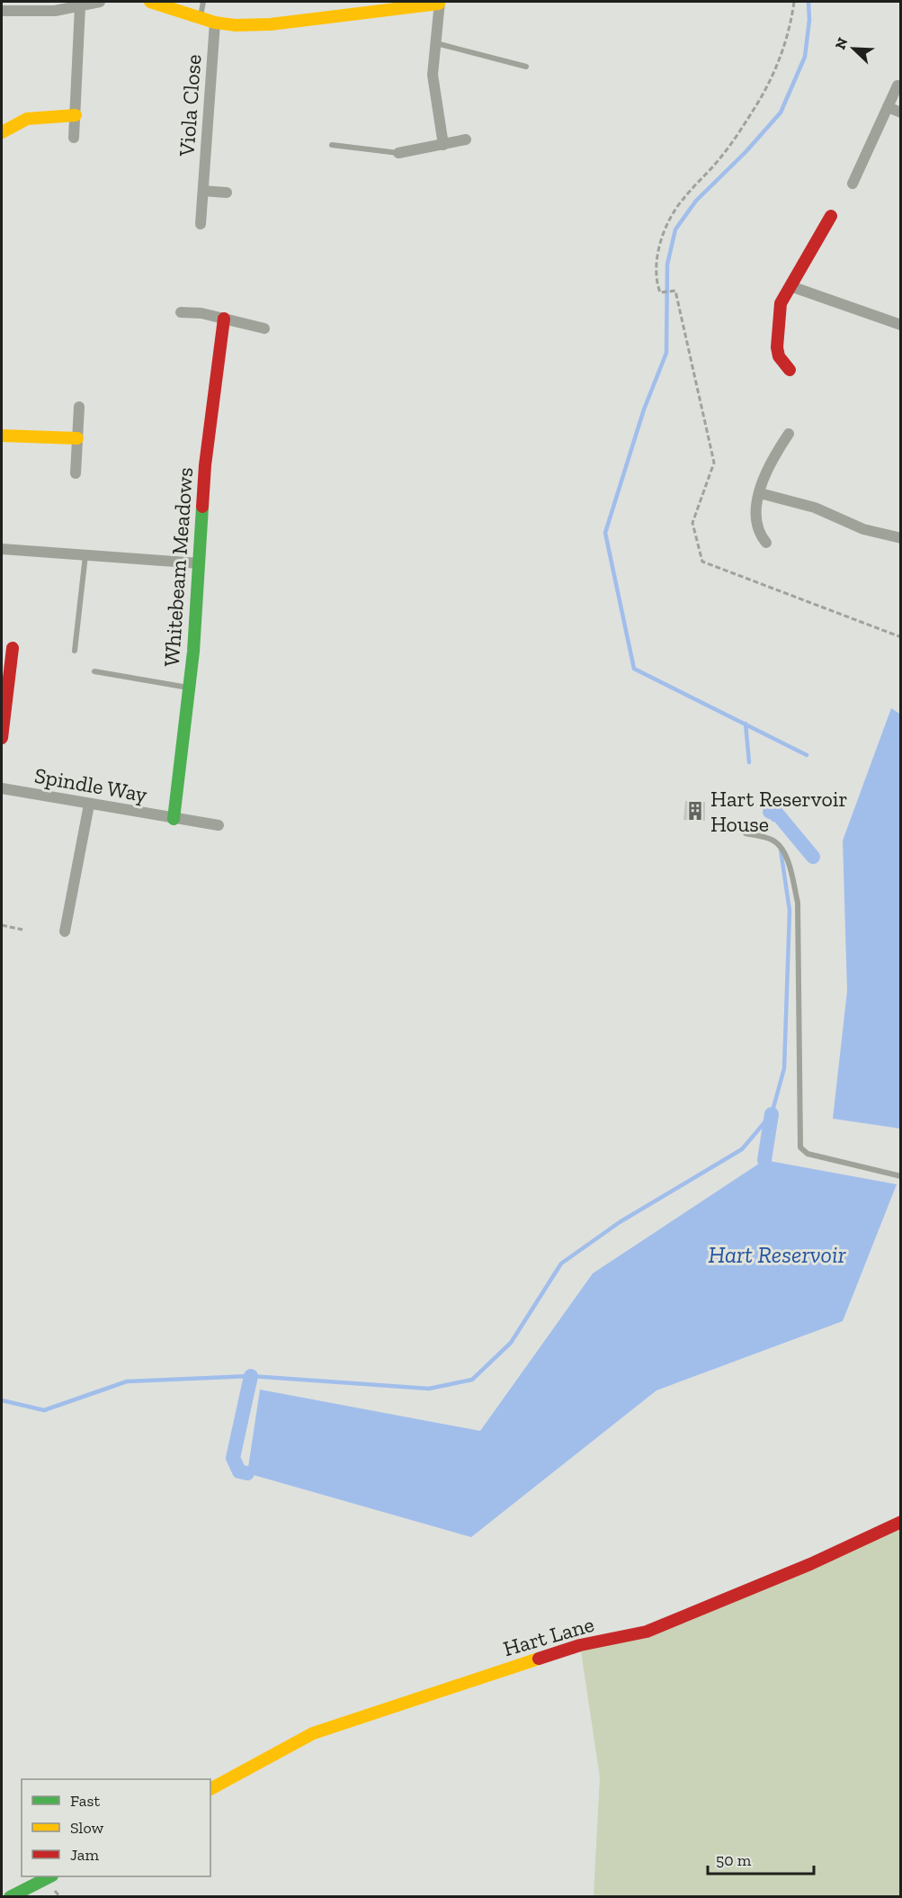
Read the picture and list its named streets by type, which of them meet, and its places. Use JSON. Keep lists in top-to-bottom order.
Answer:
{
  "streets": {
    "street": [
      "Viola Close",
      "Whitebeam Meadows",
      "Spindle Way",
      "Hart Lane"
    ]
  },
  "crossings": [
    ["Whitebeam Meadows", "Spindle Way"]
  ],
  "water": ["Hart Reservoir"],
  "places": {
    "building": ["Hart Reservoir House"]
  },
  "legend": ["Fast", "Slow", "Jam"],
  "scale_bar": "50 m",
  "north": "top left"
}
